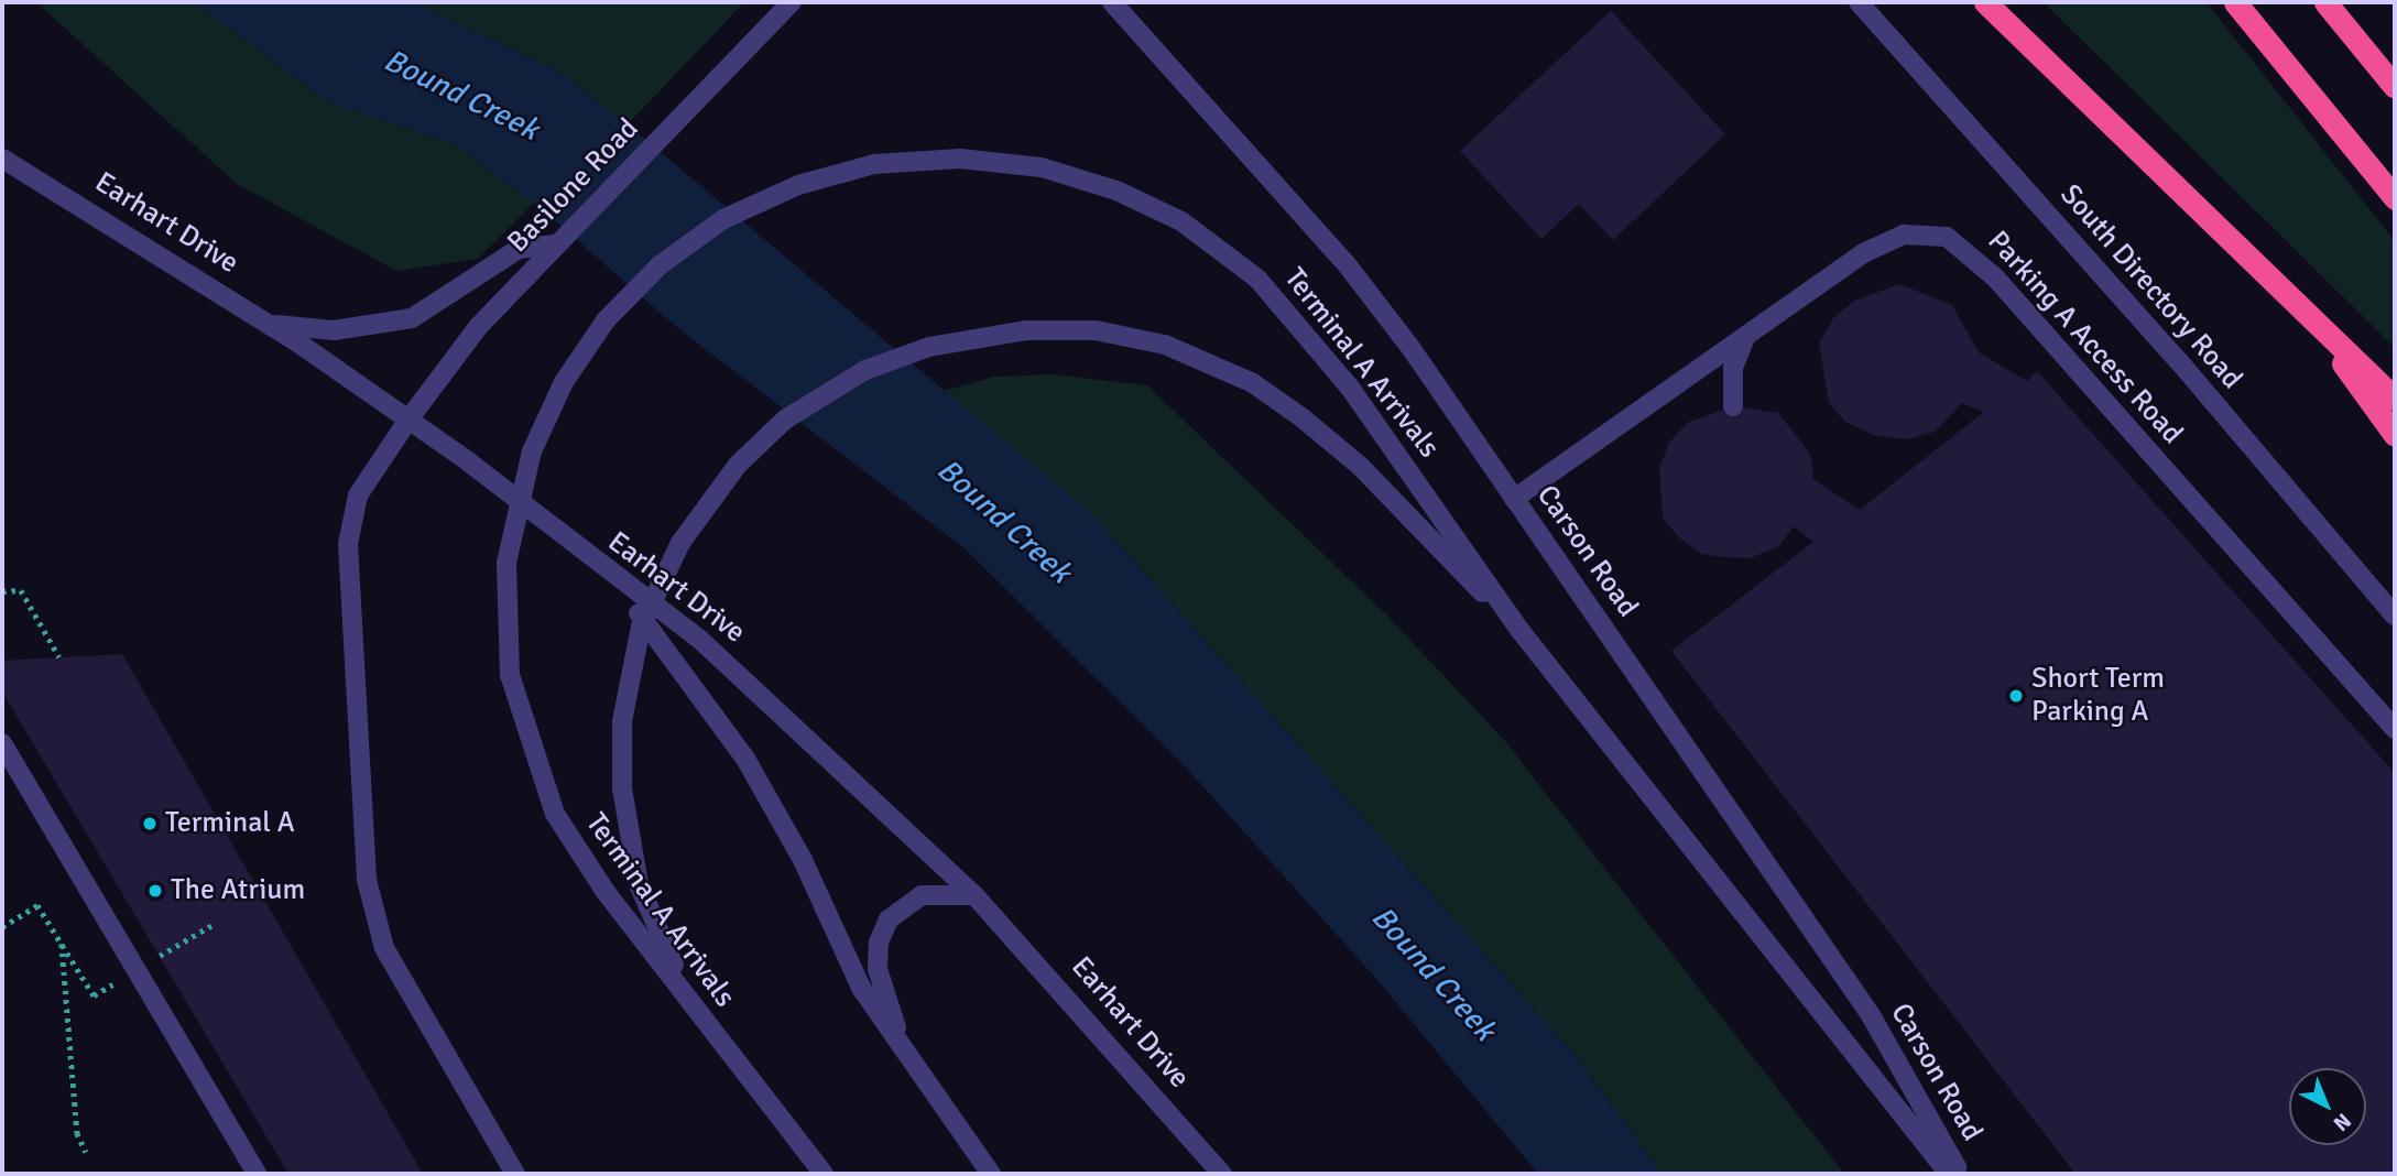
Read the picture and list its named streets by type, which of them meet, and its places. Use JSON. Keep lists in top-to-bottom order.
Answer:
{
  "streets": {
    "street": [
      "Basilone Road",
      "Earhart Drive",
      "South Directory Road",
      "Parking A Access Road",
      "Terminal A Arrivals",
      "Carson Road"
    ]
  },
  "crossings": [
    ["Basilone Road", "Earhart Drive"],
    ["Parking A Access Road", "Carson Road"]
  ],
  "water": ["Bound Creek"],
  "places": ["Short Term Parking A", "Terminal A", "The Atrium"],
  "north": "bottom right"
}
